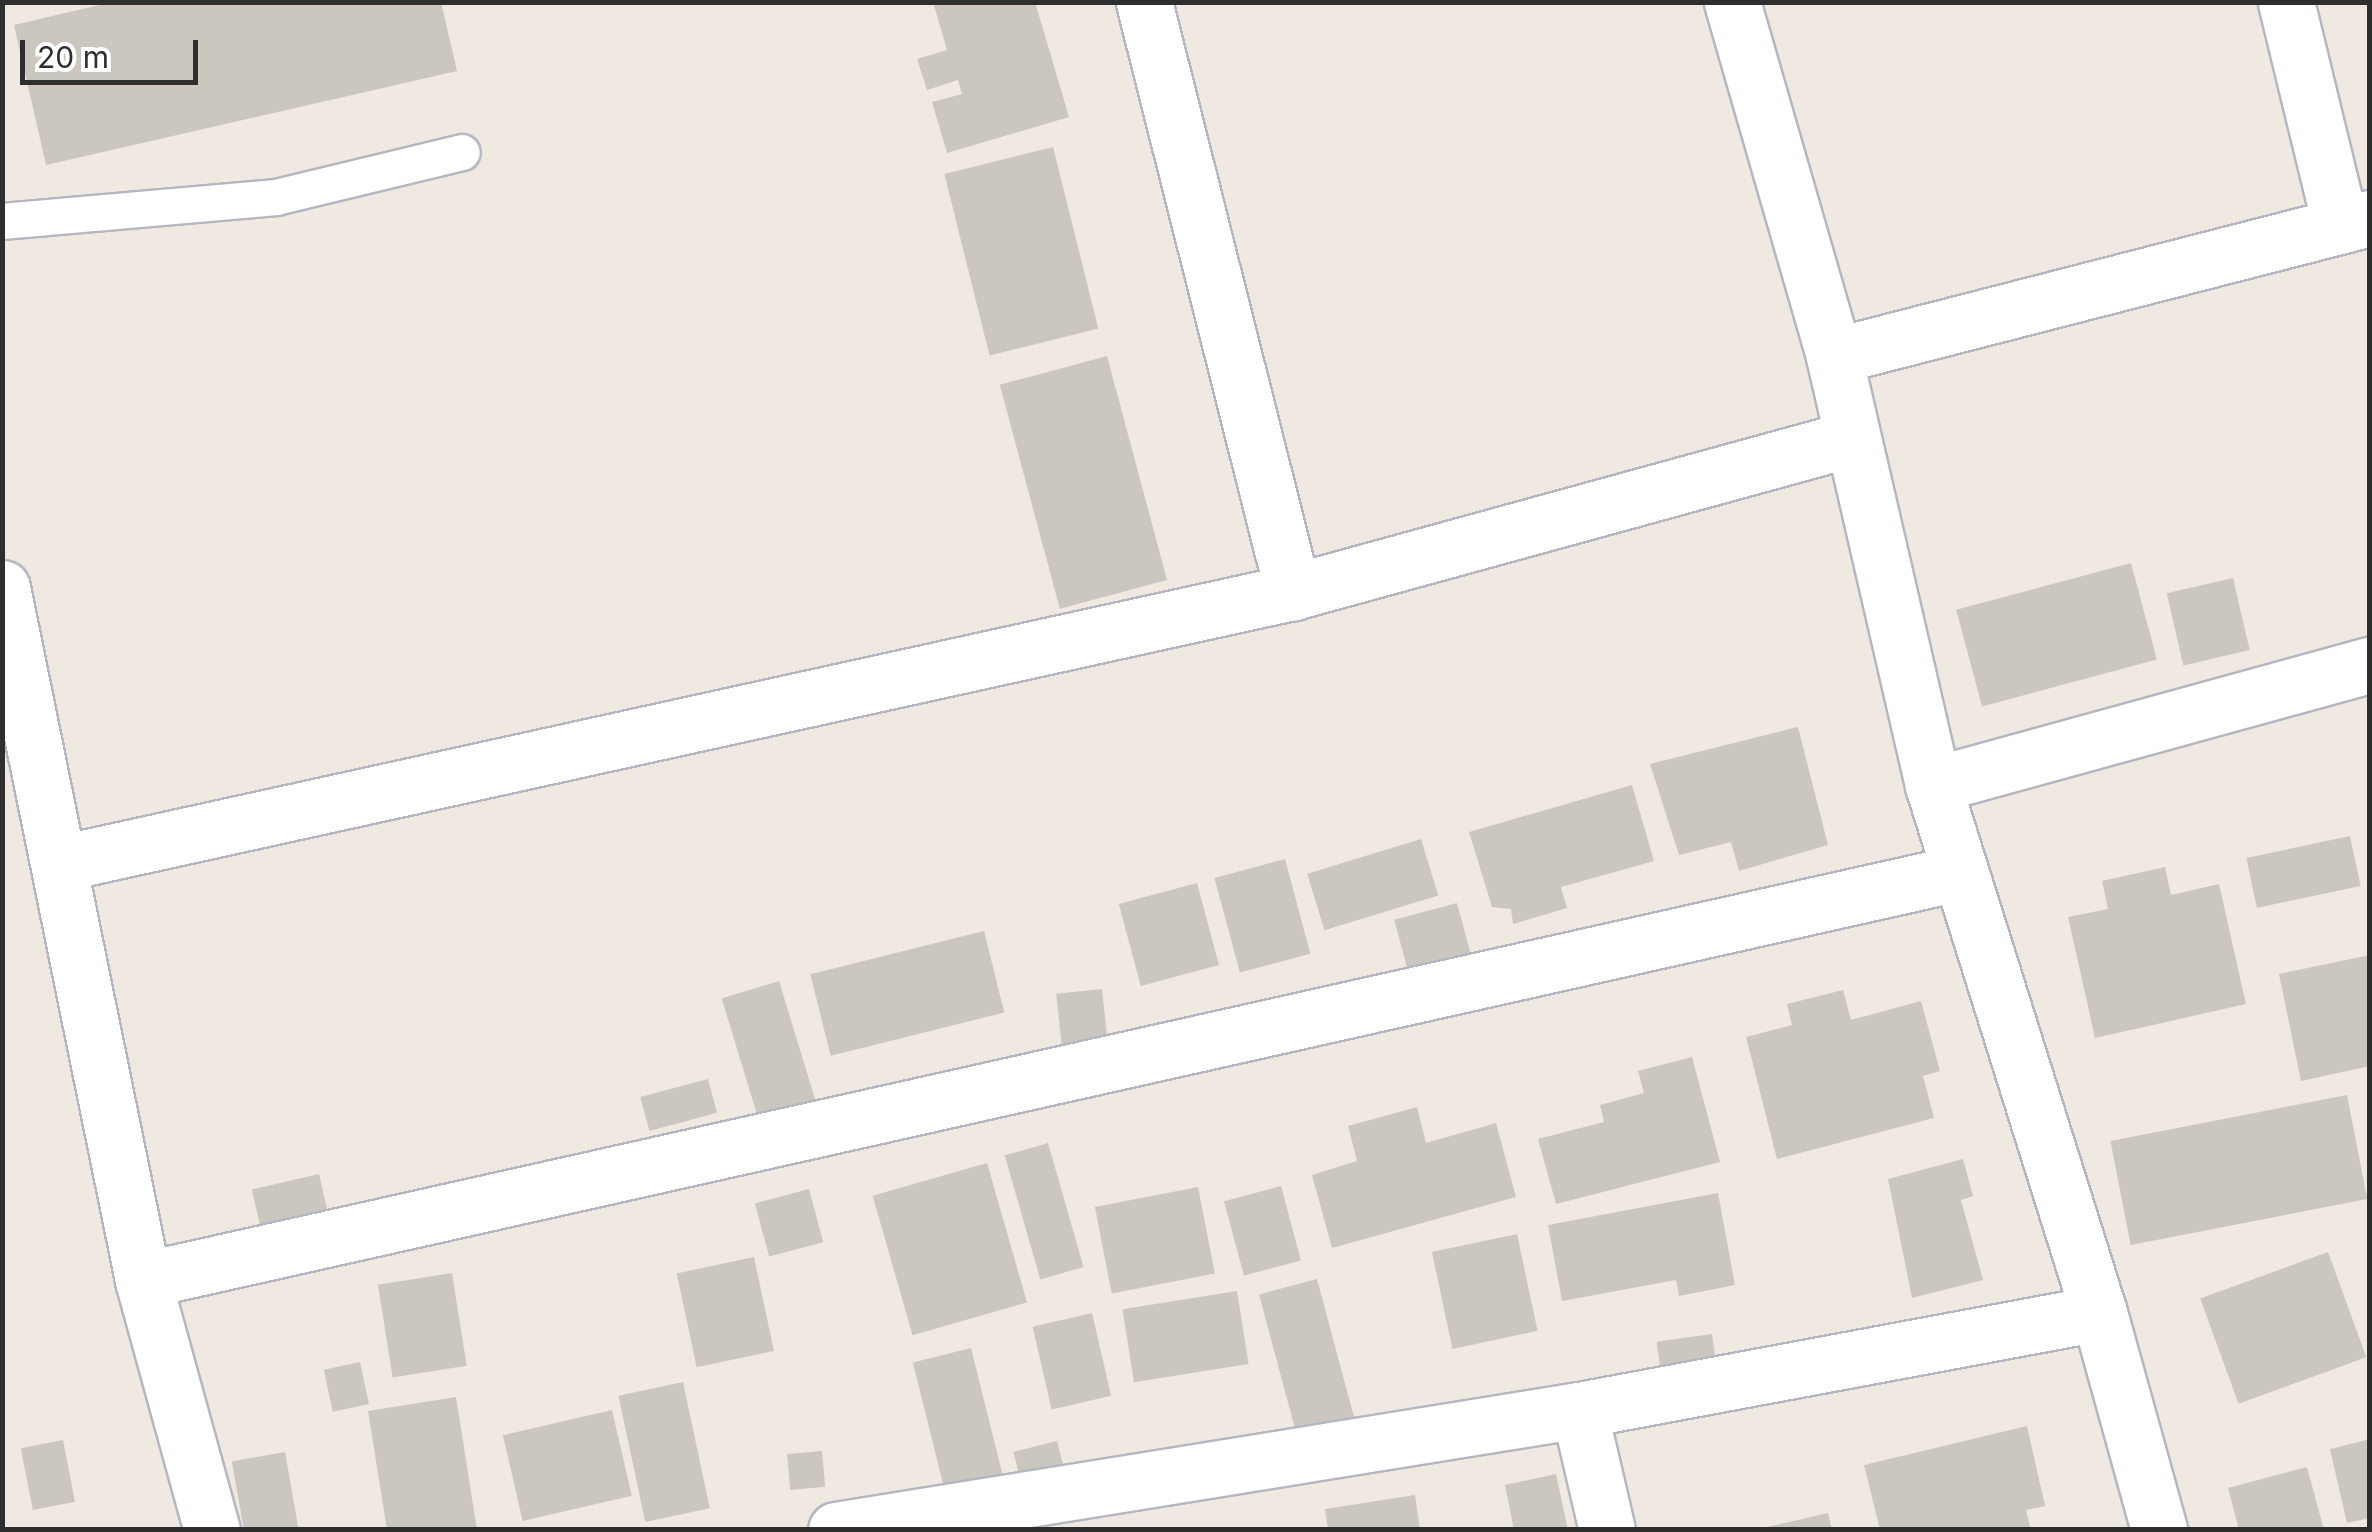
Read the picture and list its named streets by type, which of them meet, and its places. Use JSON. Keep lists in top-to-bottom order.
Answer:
{
  "scale_bar": "20 m"
}
